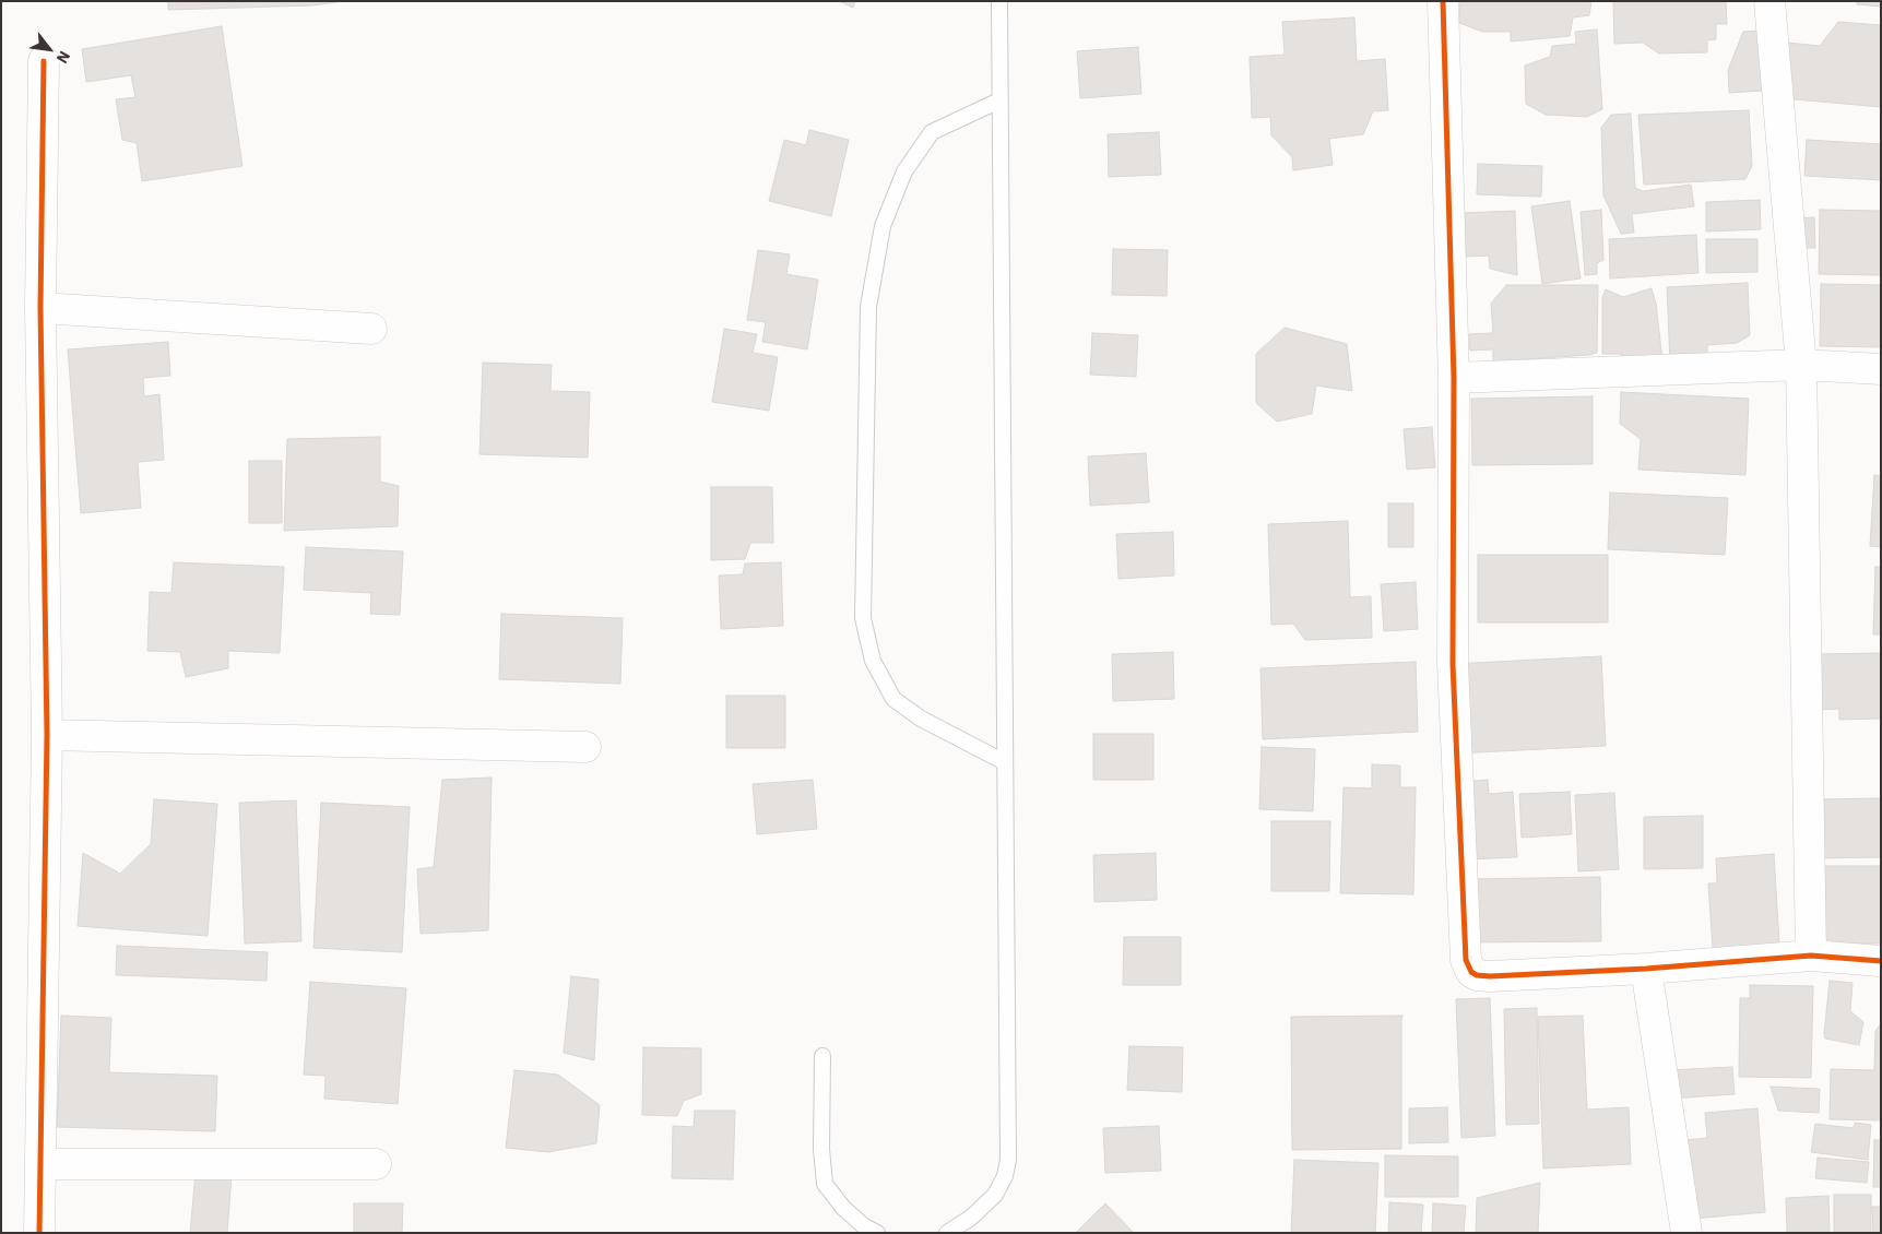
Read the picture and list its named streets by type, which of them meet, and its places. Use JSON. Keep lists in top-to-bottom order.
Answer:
{
  "north": "bottom right"
}
